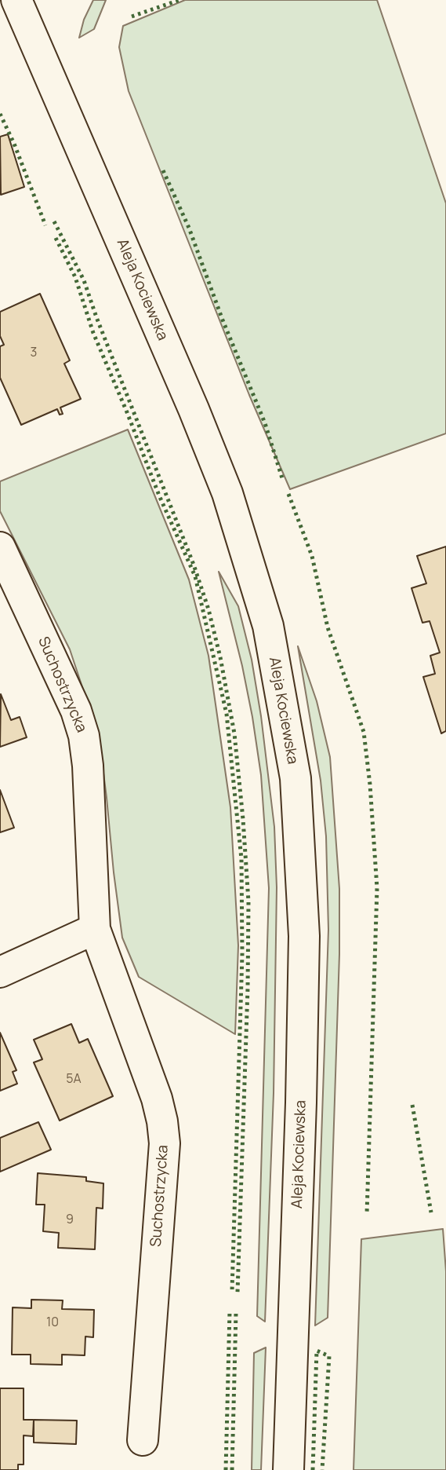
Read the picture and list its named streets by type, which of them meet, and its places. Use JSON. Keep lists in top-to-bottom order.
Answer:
{
  "streets": {
    "street": ["Aleja Kociewska", "Suchostrzycka"]
  },
  "house_numbers": [
    "3",
    "5A",
    "9",
    "10"
  ]
}
